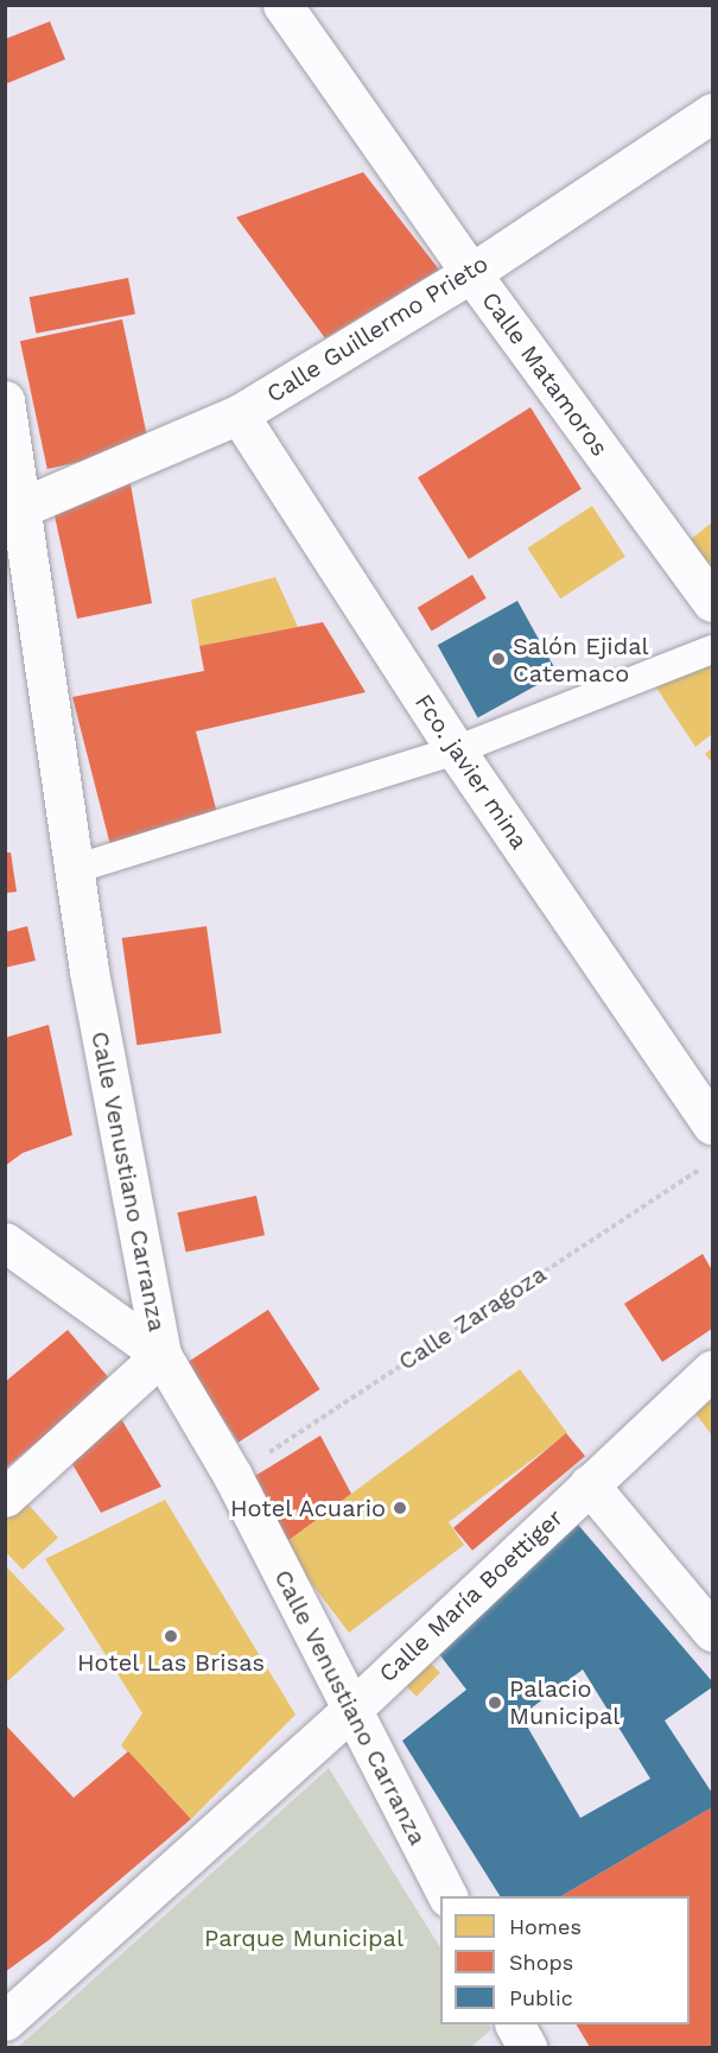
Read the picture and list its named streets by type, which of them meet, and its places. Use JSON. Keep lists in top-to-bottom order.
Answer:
{
  "streets": {
    "street": [
      "Calle Guillermo Prieto",
      "Calle Matamoros",
      "Fco. javier mina",
      "Calle Venustiano Carranza",
      "Calle María Boettiger"
    ],
    "path": ["Calle Zaragoza"]
  },
  "crossings": [
    ["Calle Guillermo Prieto", "Calle Matamoros"],
    ["Calle Guillermo Prieto", "Fco. javier mina"],
    ["Calle Guillermo Prieto", "Calle Venustiano Carranza"],
    ["Calle Venustiano Carranza", "Calle Zaragoza"],
    ["Calle Venustiano Carranza", "Calle María Boettiger"]
  ],
  "parks": ["Parque Municipal"],
  "places": [
    "Salón Ejidal Catemaco",
    "Hotel Acuario",
    "Hotel Las Brisas",
    "Palacio Municipal"
  ],
  "legend": ["Homes", "Shops", "Public"]
}
